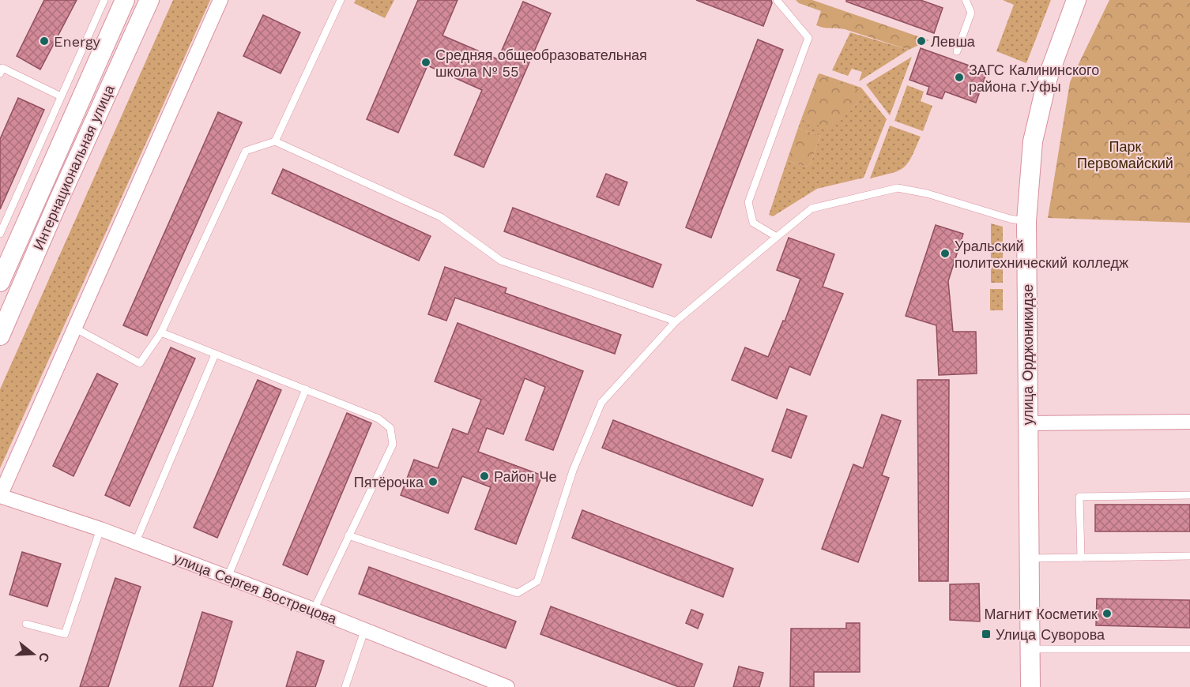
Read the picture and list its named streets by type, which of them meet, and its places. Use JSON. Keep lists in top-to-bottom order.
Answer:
{
  "streets": {
    "main road": ["Интернациональная улица", "улица Орджоникидзе"],
    "street": ["улица Сергея Вострецова"]
  },
  "parks": ["Парк Первомайский"],
  "places": {
    "other": [
      "Energy",
      "Левша",
      "Средняя общеобразовательная школа № 55",
      "ЗАГС Калининского района г.Уфы",
      "Уральский политехнический колледж",
      "Район Че",
      "Пятёрочка",
      "Магнит Косметик"
    ],
    "transit": ["Улица Суворова"]
  },
  "north": "right"
}
